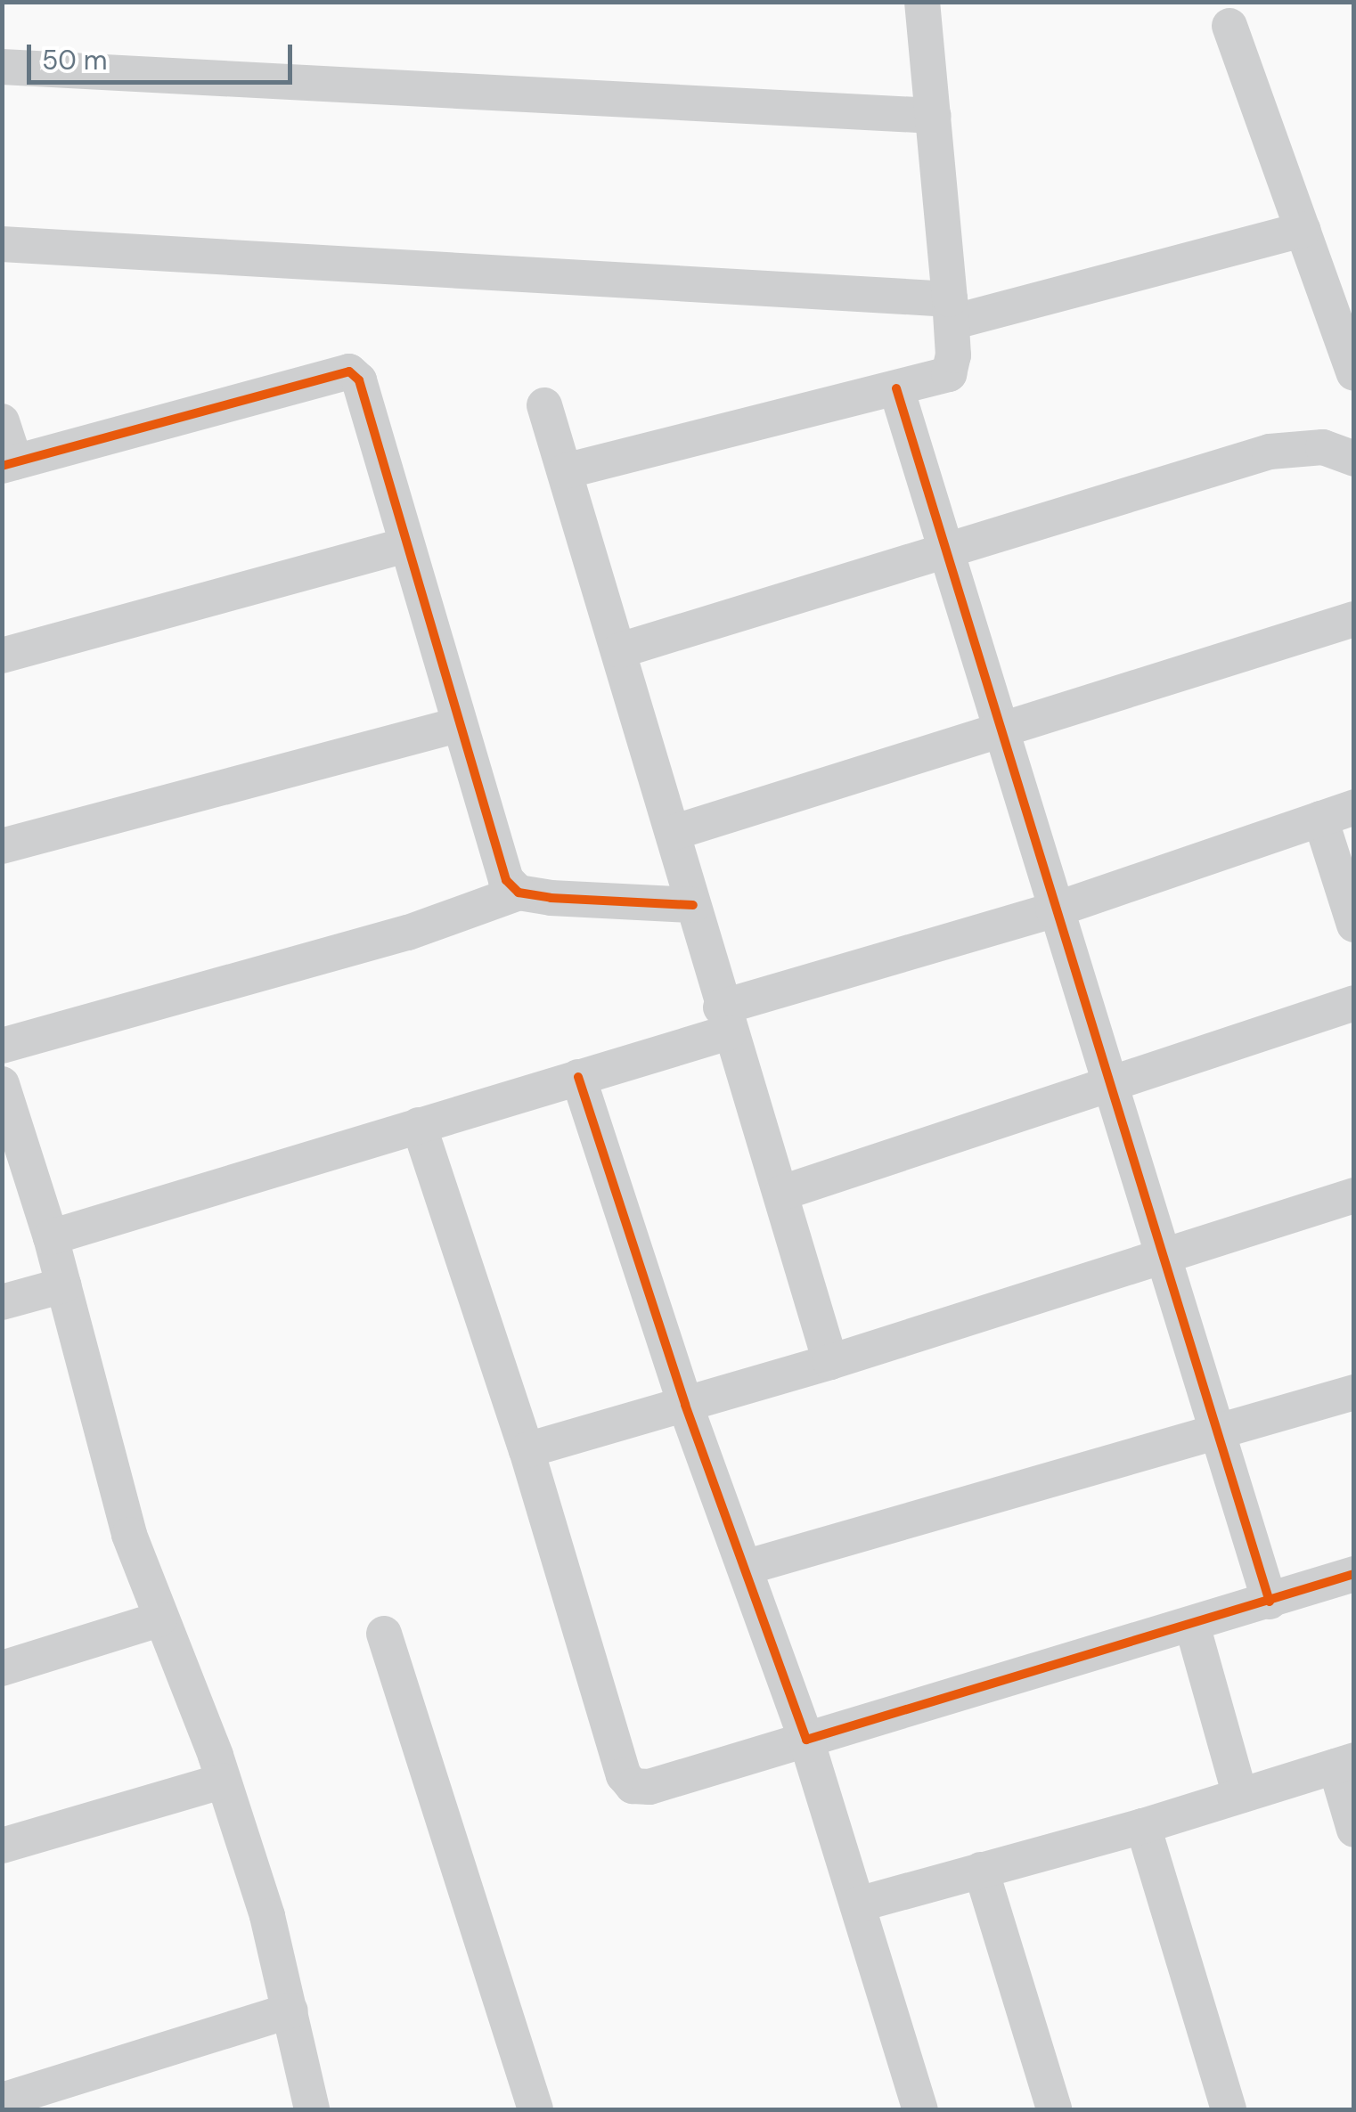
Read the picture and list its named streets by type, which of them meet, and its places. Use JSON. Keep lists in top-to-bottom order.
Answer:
{
  "scale_bar": "50 m"
}
